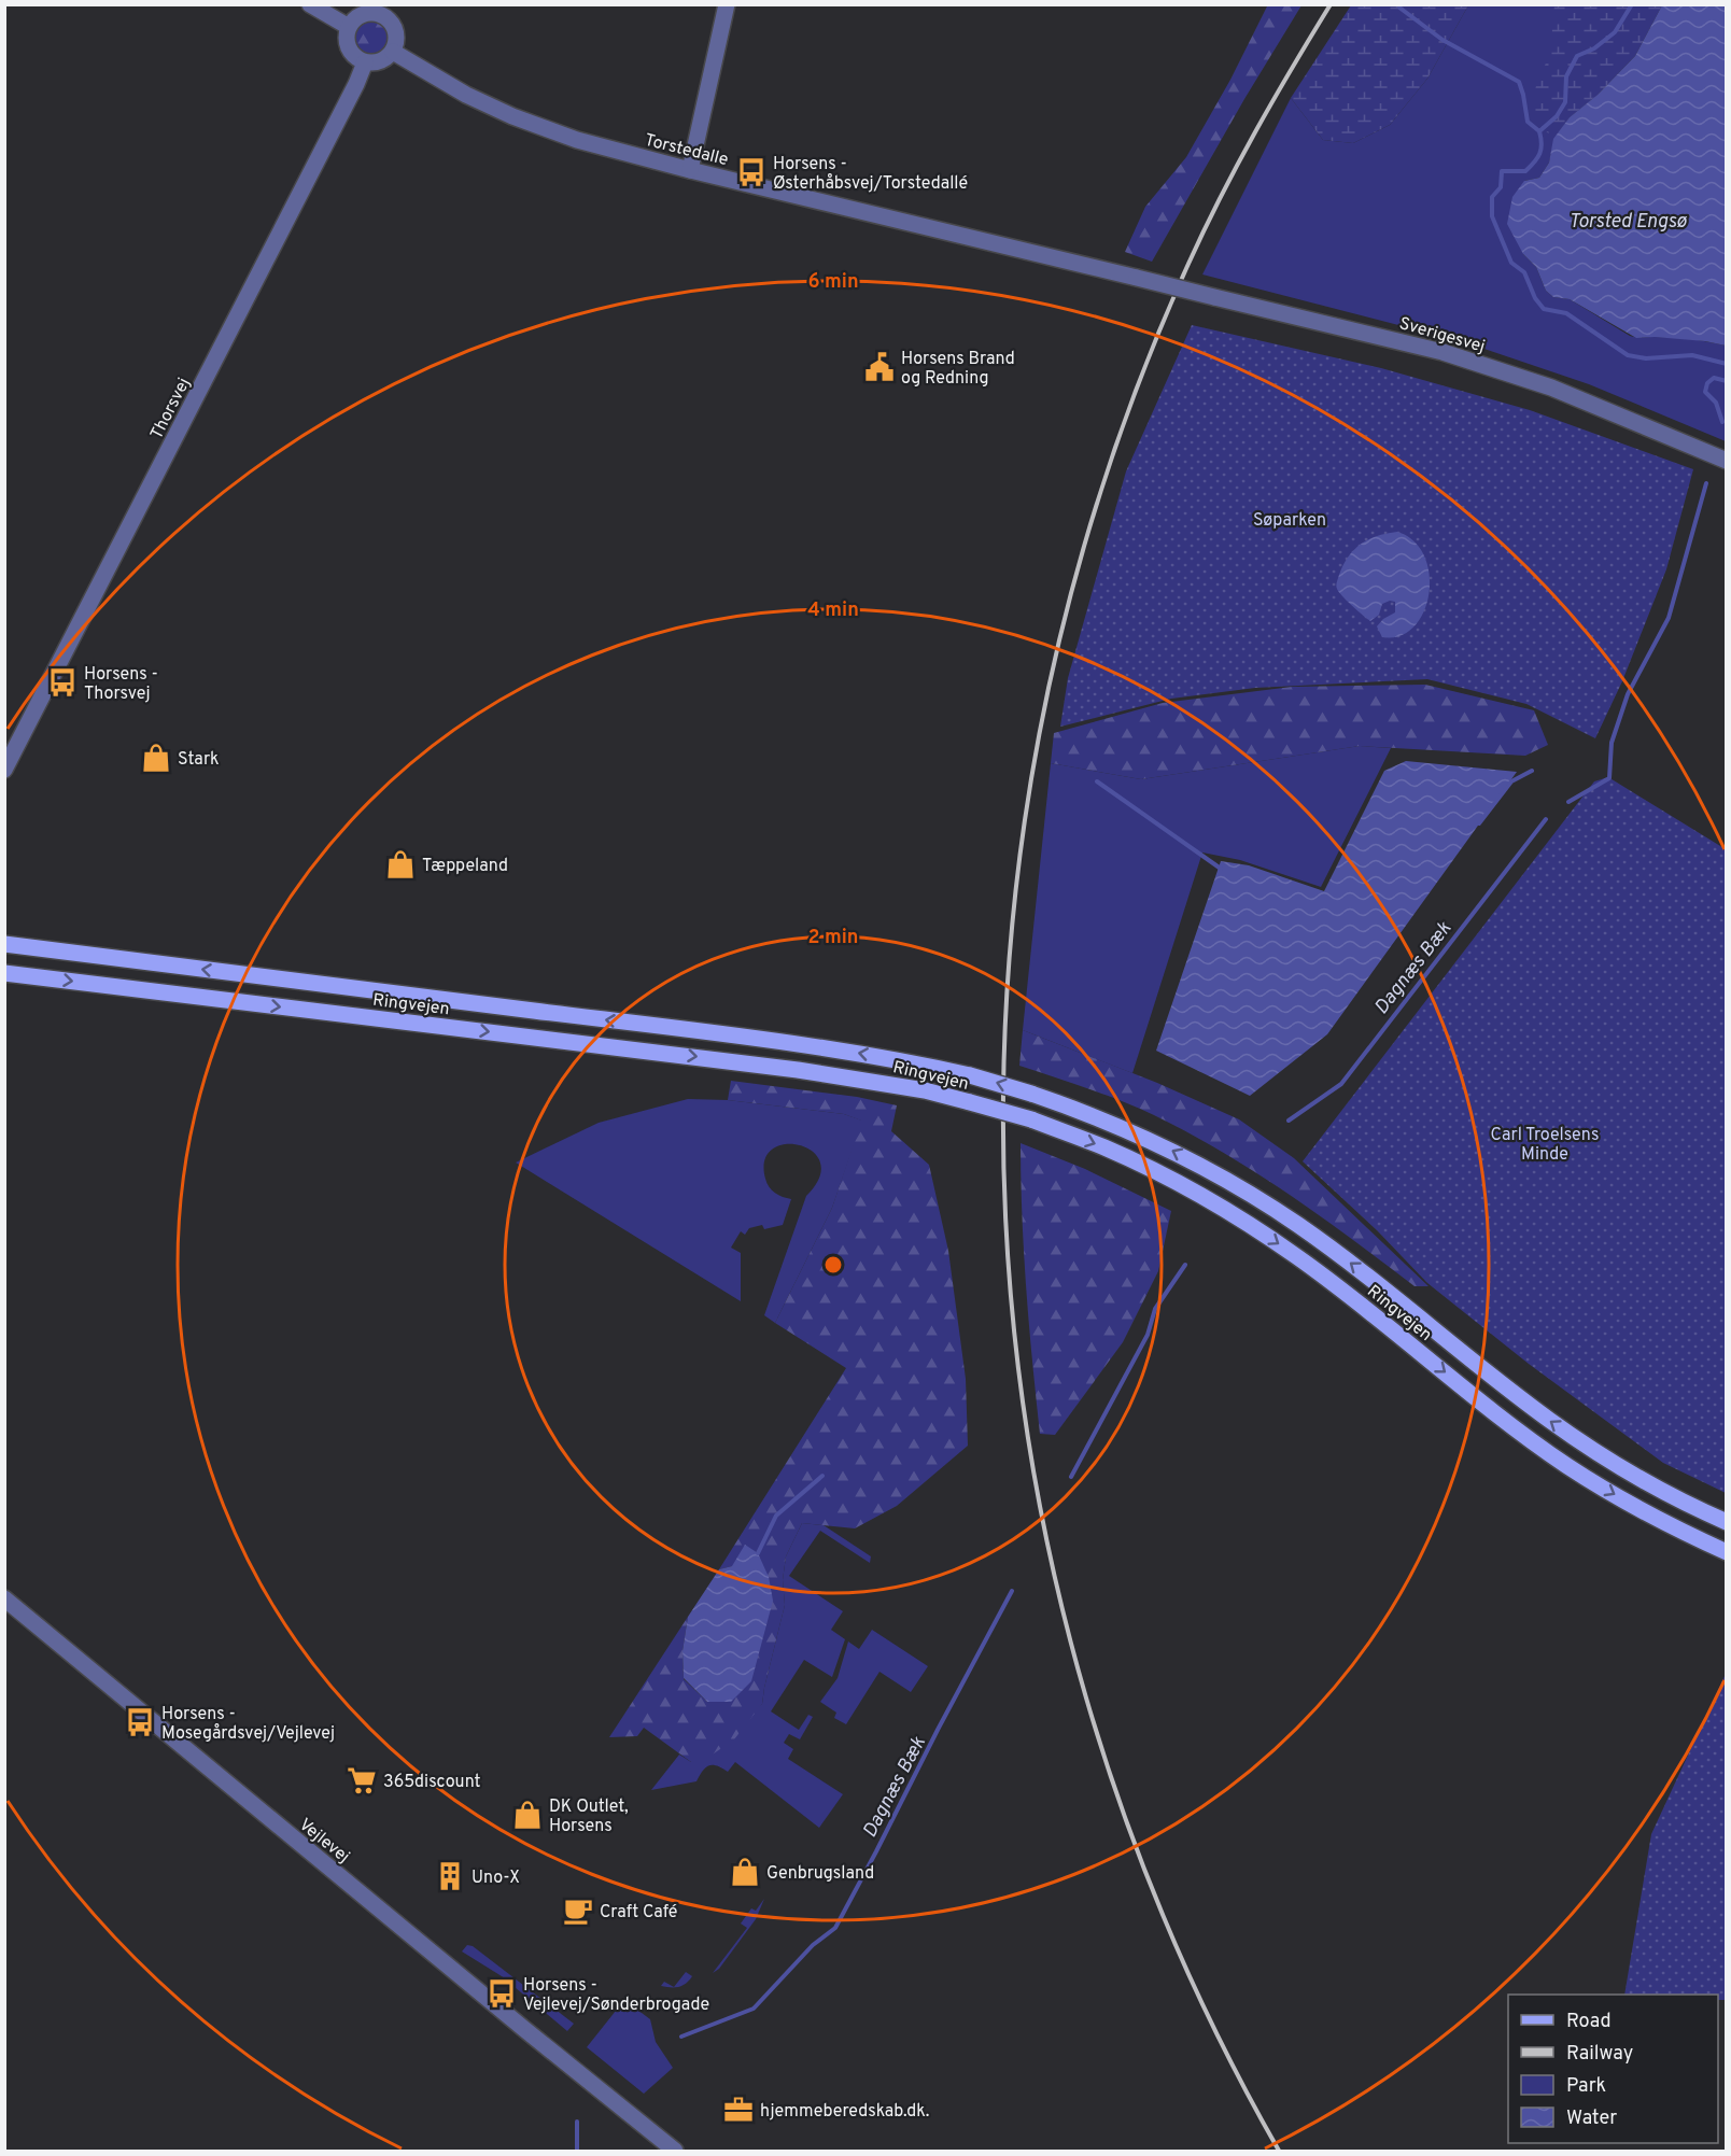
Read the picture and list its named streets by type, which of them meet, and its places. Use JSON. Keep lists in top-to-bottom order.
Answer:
{
  "streets": {
    "main road": ["Ringvejen"],
    "street": [
      "Torstedalle",
      "Sverigesvej",
      "Thorsvej",
      "Vejlevej"
    ]
  },
  "crossings": [
    ["Torstedalle", "Sverigesvej"],
    ["Torstedalle", "Thorsvej"]
  ],
  "water": ["Torsted Engsø", "Dagnæs Bæk"],
  "parks": ["Søparken", "Carl Troelsens Minde"],
  "places": {
    "bus stop": [
      "Horsens - Østerhåbsvej/Torstedallé",
      "Horsens - Thorsvej",
      "Horsens - Mosegårdsvej/Vejlevej",
      "Horsens - Vejlevej/Sønderbrogade"
    ],
    "public building": ["Horsens Brand og Redning"],
    "shop": [
      "Stark",
      "Tæppeland",
      "DK Outlet, Horsens",
      "Genbrugsland"
    ],
    "supermarket": ["365discount"],
    "building": ["Uno-X"],
    "cafe": ["Craft Café"],
    "office": ["hjemmeberedskab.dk."]
  },
  "legend": [
    "Road",
    "Railway",
    "Park",
    "Water"
  ],
  "rings": ["6 min", "4 min", "2 min"]
}
